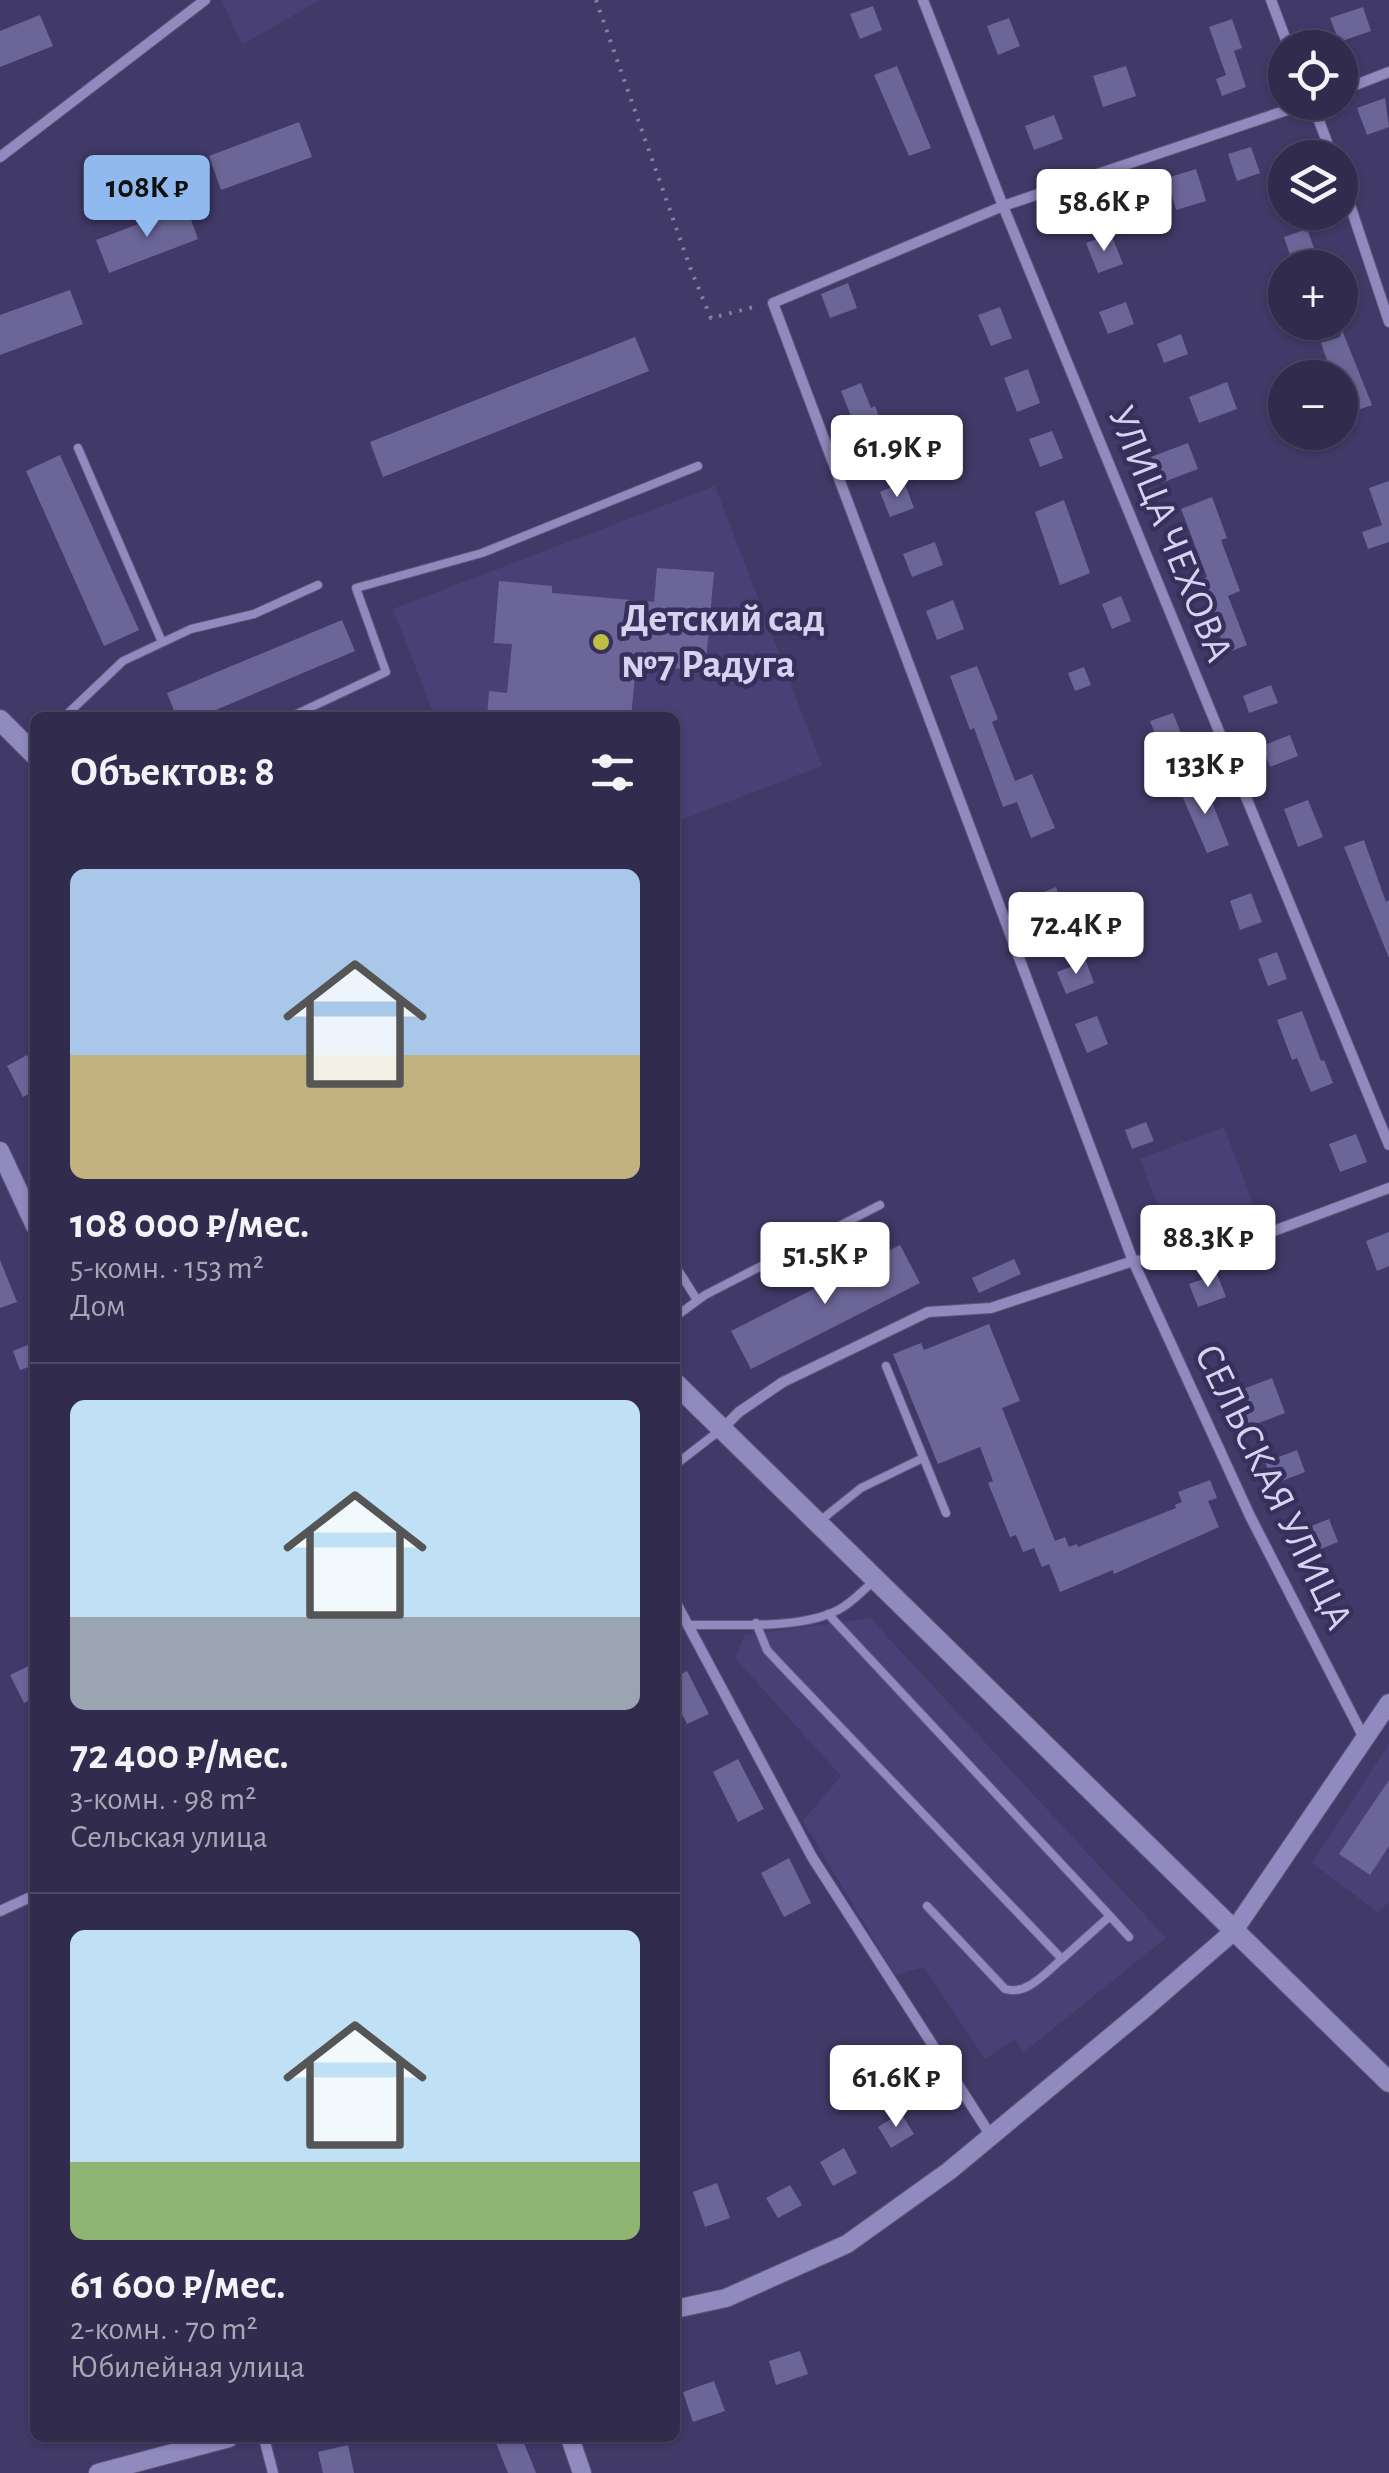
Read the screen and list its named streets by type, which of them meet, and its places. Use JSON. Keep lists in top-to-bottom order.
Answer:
{
  "streets": {
    "street": ["УЛИЦА ЧЕХОВА", "СЕЛЬСКАЯ УЛИЦА"]
  },
  "places": ["Детский сад №7 Радуга"],
  "page": {
    "map_buttons": ["+", "−"],
    "price": [
      "108K ₽",
      "58.6K ₽",
      "61.9K ₽",
      "133K ₽",
      "72.4K ₽",
      "88.3K ₽",
      "51.5K ₽",
      "61.6K ₽"
    ],
    "heading": "Объектов: 8",
    "list": [
      {
        "name": "108 000 ₽/мес.",
        "note": "5-комн. · 153 m² · Дом"
      },
      {
        "name": "72 400 ₽/мес.",
        "note": "3-комн. · 98 m² · Сельская улица"
      },
      {
        "name": "61 600 ₽/мес.",
        "note": "2-комн. · 70 m² · Юбилейная улица"
      }
    ]
  }
}
